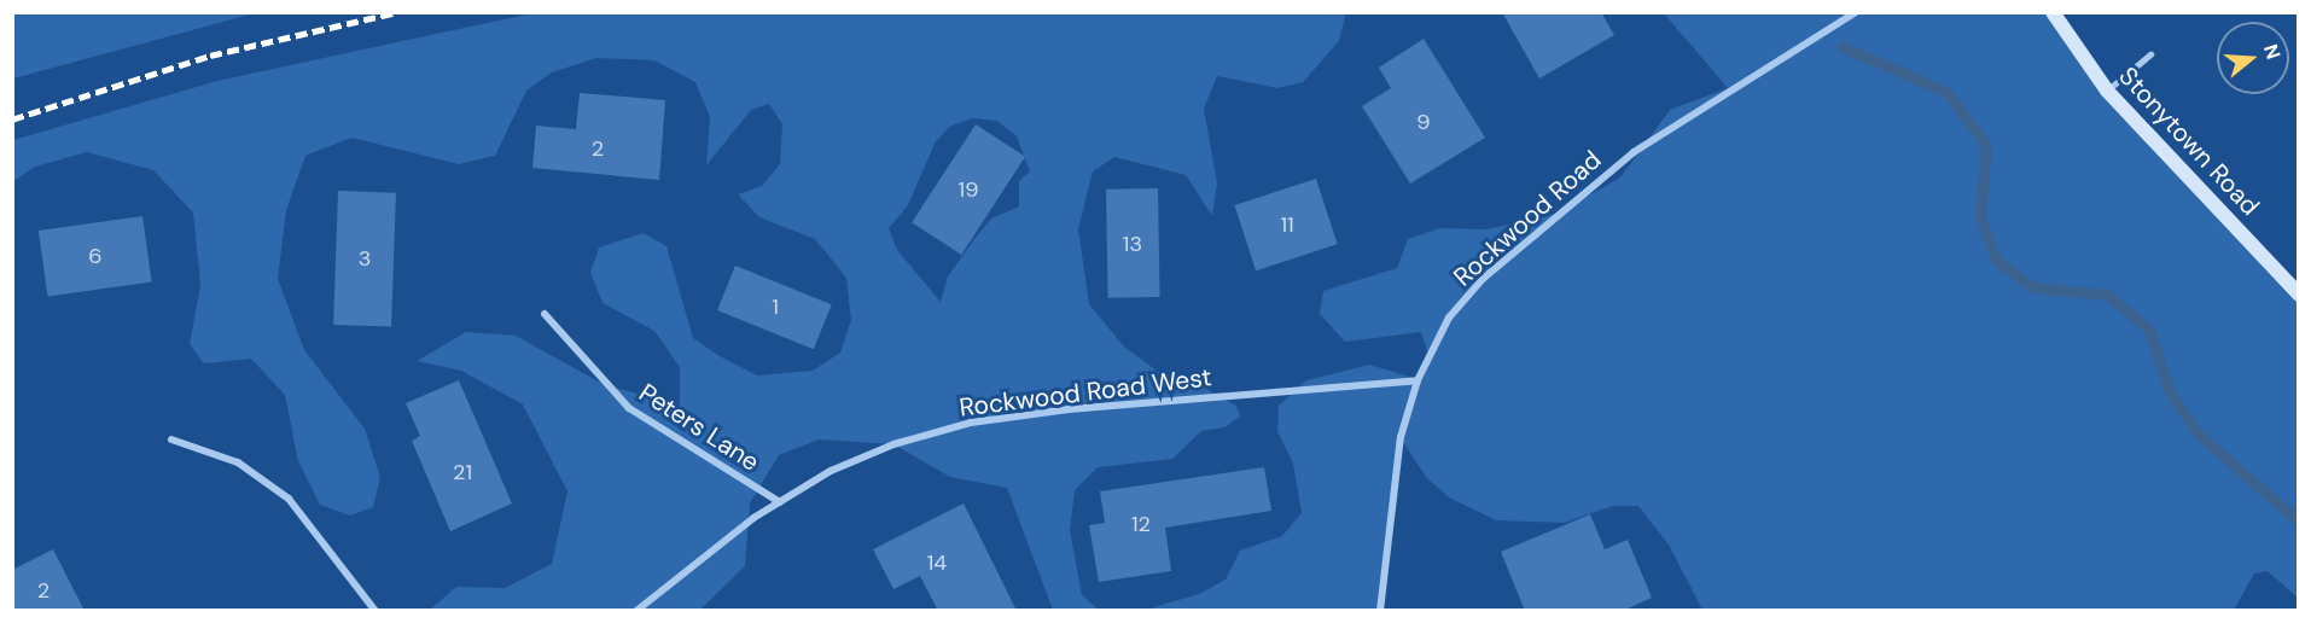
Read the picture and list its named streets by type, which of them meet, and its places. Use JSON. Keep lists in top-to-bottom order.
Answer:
{
  "streets": {
    "main road": ["Stonytown Road"],
    "street": ["Rockwood Road", "Rockwood Road West", "Peters Lane"]
  },
  "crossings": [
    ["Rockwood Road", "Rockwood Road West"],
    ["Rockwood Road West", "Peters Lane"]
  ],
  "house_numbers": [
    "9",
    "2",
    "19",
    "11",
    "13",
    "6",
    "3",
    "1",
    "21",
    "12",
    "14",
    "2"
  ],
  "north": "right"
}
